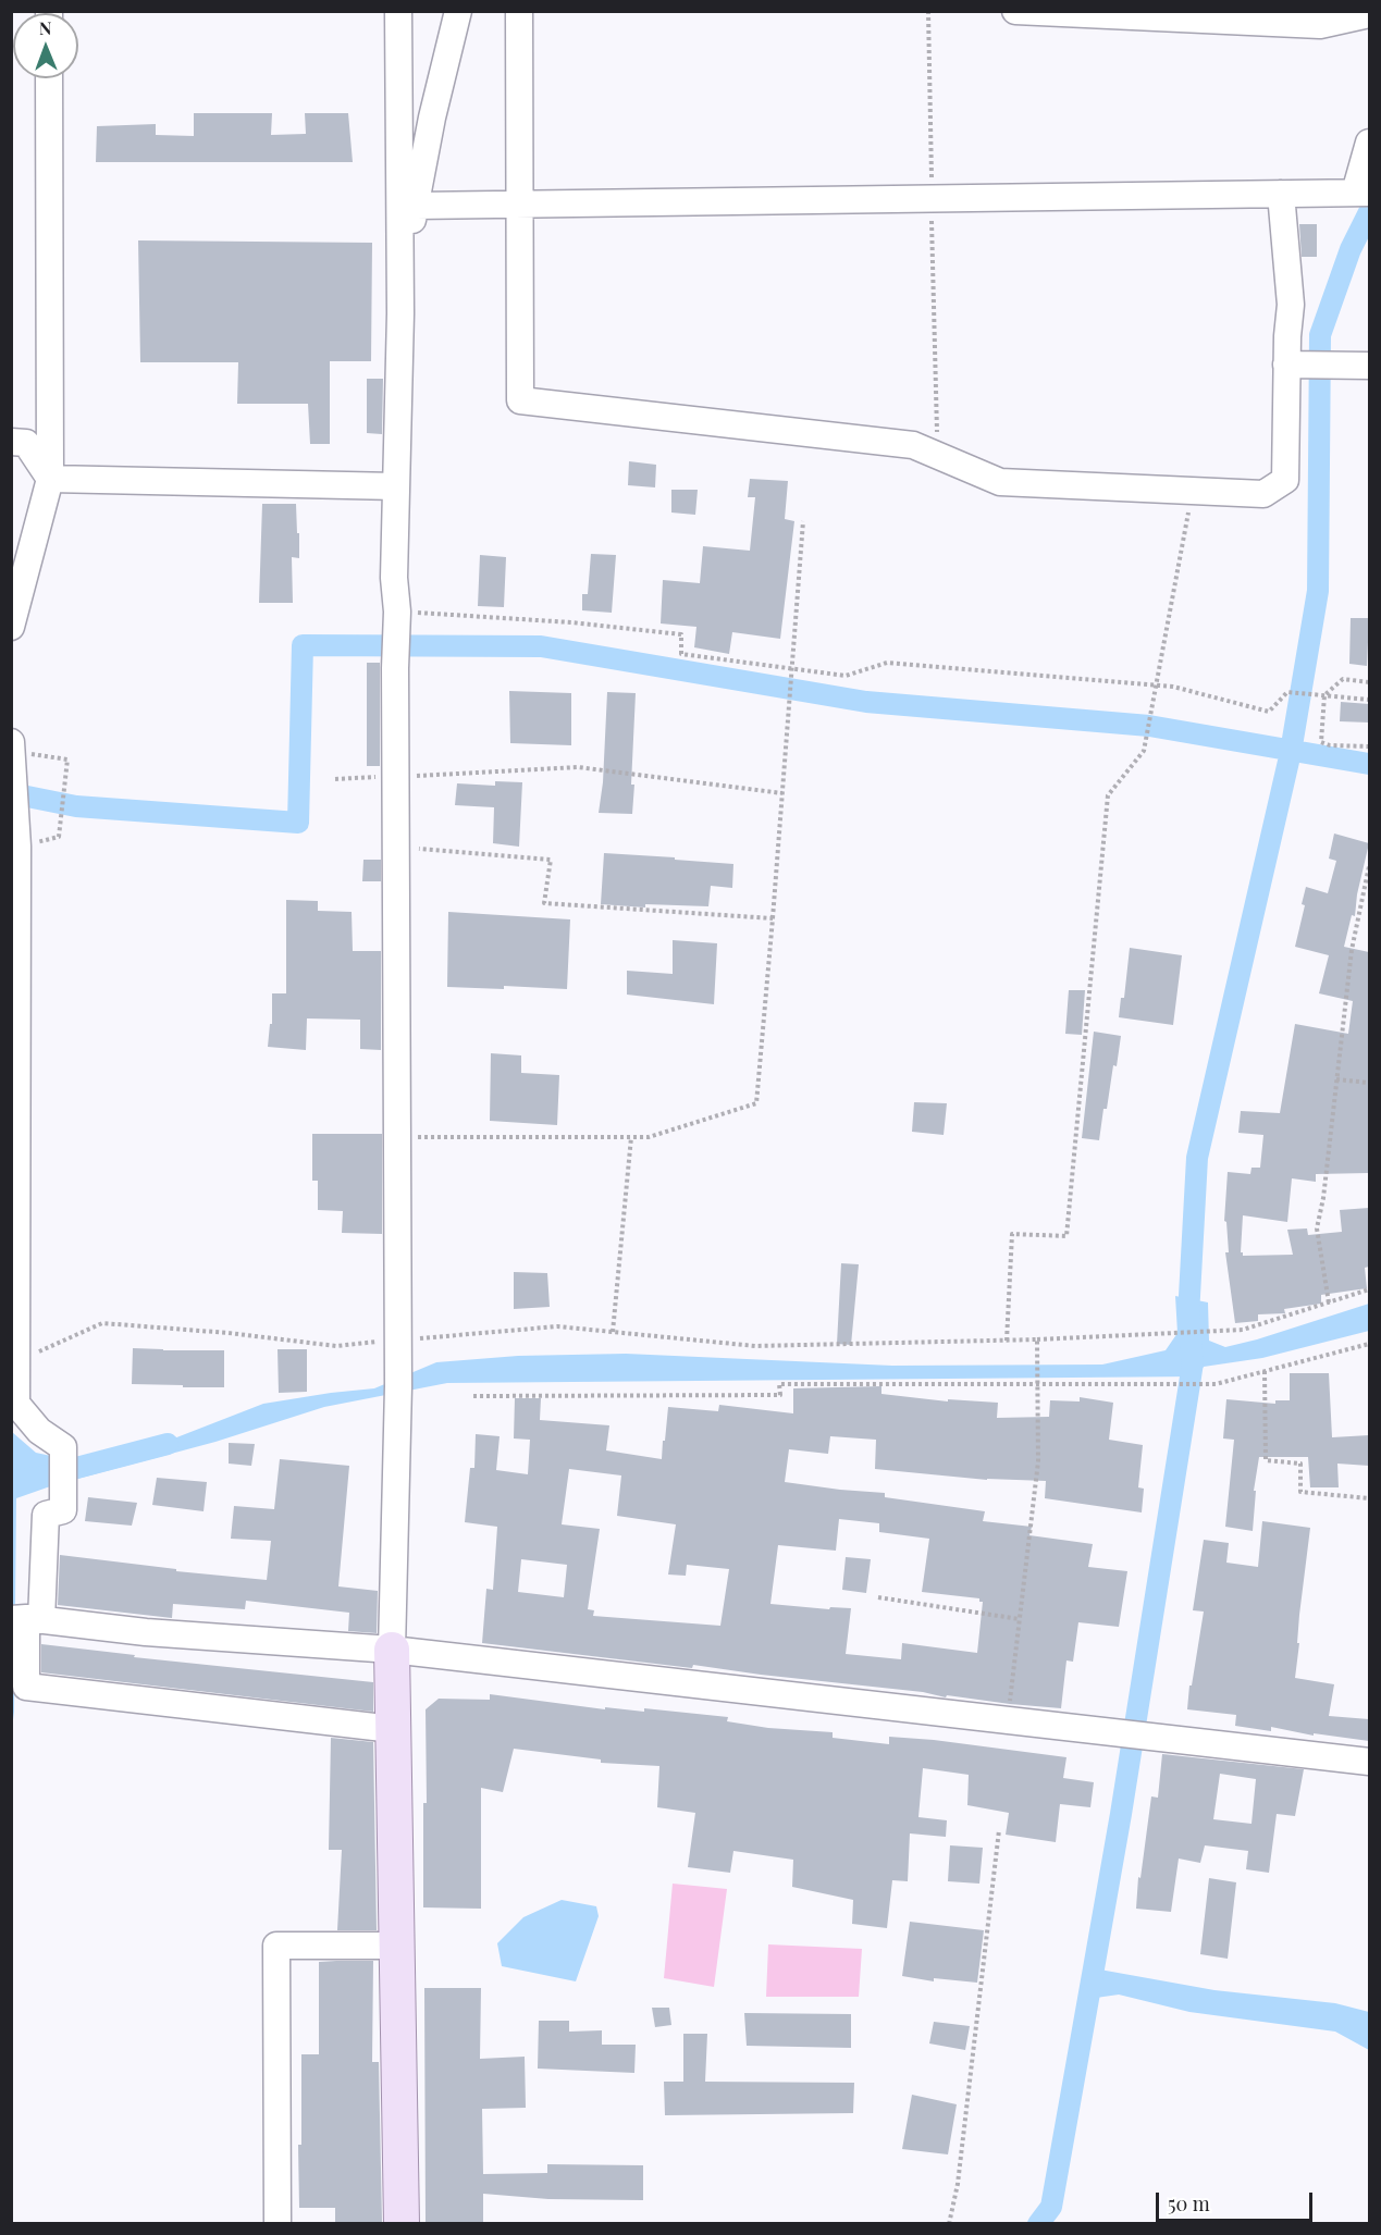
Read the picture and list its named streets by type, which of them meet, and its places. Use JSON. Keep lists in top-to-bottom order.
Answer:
{
  "scale_bar": "50 m",
  "north": "top"
}
